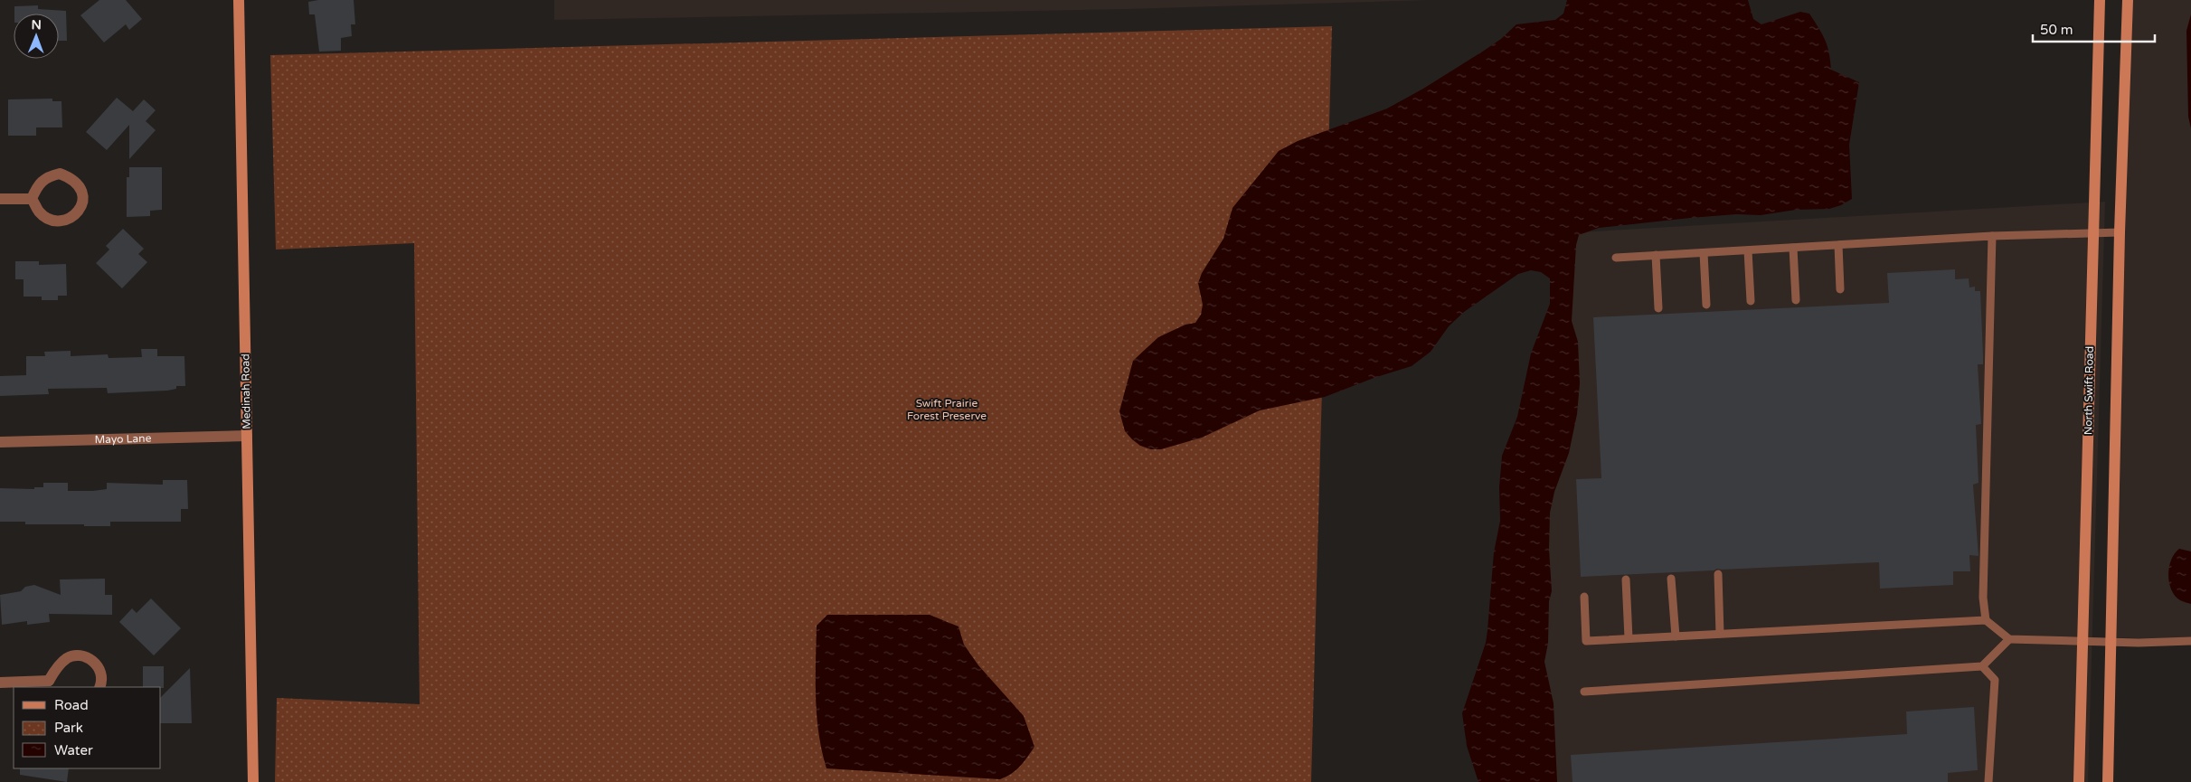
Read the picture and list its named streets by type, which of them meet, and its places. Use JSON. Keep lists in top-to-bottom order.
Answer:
{
  "streets": {
    "street": ["North Swift Road", "Medinah Road", "Mayo Lane"]
  },
  "crossings": [
    ["Medinah Road", "Mayo Lane"]
  ],
  "parks": ["Swift Prairie Forest Preserve"],
  "legend": ["Road", "Park", "Water"],
  "scale_bar": "50 m",
  "north": "top"
}
